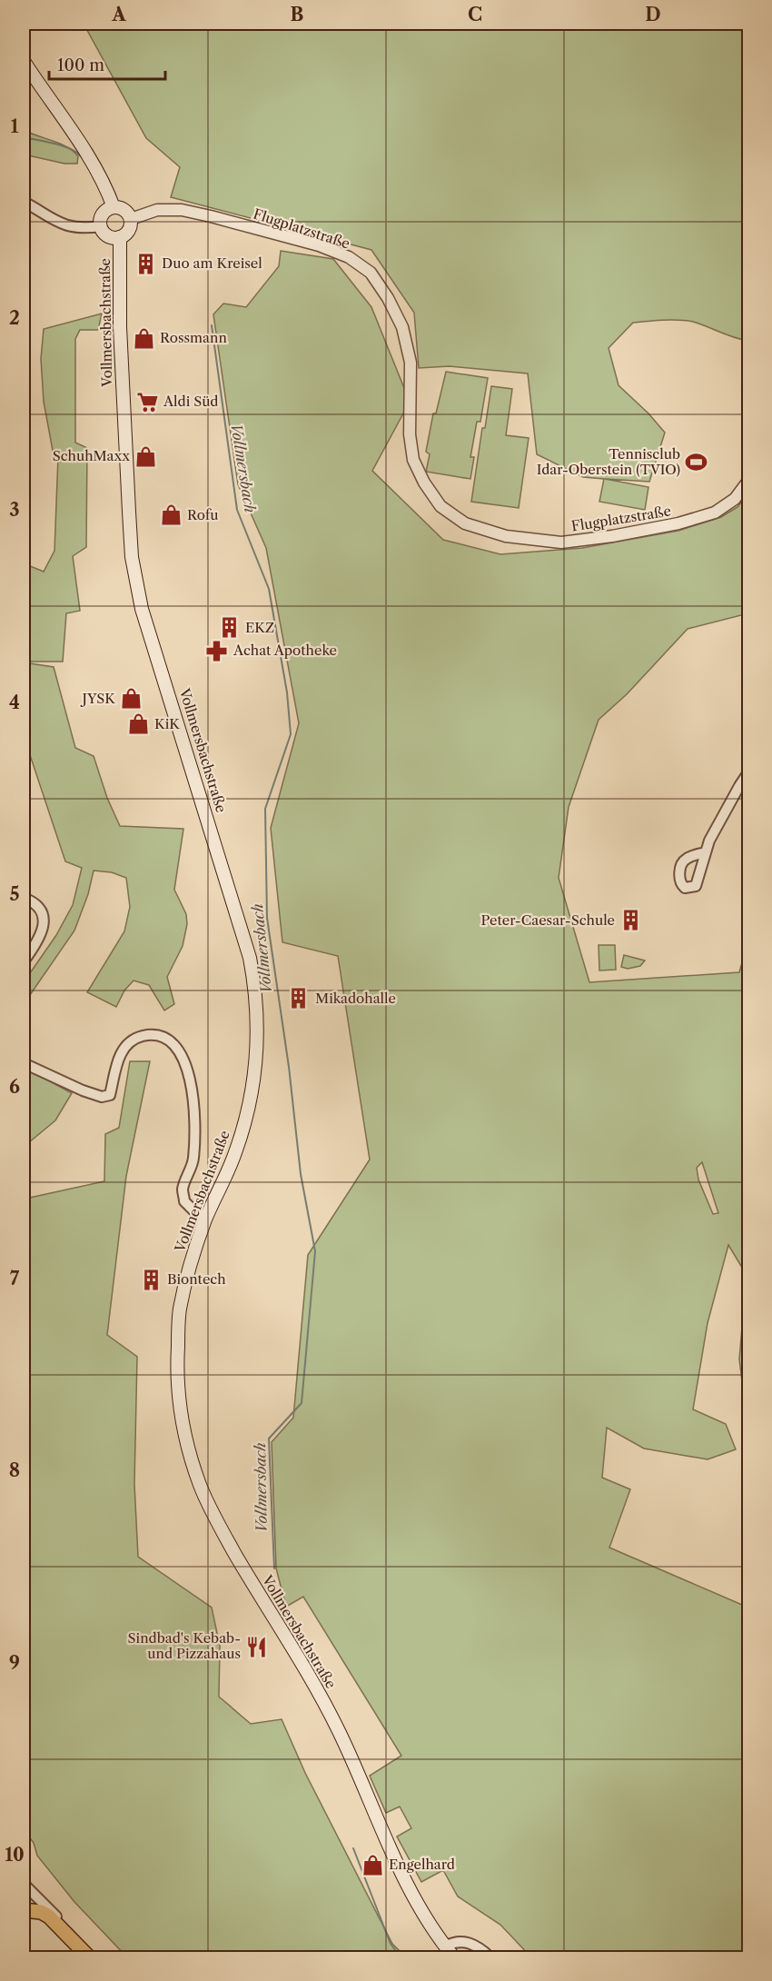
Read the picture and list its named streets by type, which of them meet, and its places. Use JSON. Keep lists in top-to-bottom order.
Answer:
{
  "streets": {
    "main road": ["Vollmersbachstraße"],
    "street": ["Flugplatzstraße"]
  },
  "crossings": [
    ["Flugplatzstraße", "Vollmersbachstraße"]
  ],
  "water": ["Vollmersbach"],
  "places": {
    "building": [
      "Duo am Kreisel",
      "EKZ",
      "Peter-Caesar-Schule",
      "Mikadohalle",
      "Biontech"
    ],
    "shop": [
      "Rossmann",
      "SchuhMaxx",
      "Rofu",
      "JYSK",
      "KiK",
      "Engelhard"
    ],
    "supermarket": ["Aldi Süd"],
    "sports": ["Tennisclub Idar-Oberstein (TVIO)"],
    "pharmacy": ["Achat Apotheke"],
    "restaurant": ["Sindbad's Kebab- und Pizzahaus"]
  },
  "scale_bar": "100 m",
  "grid": {
    "columns": [
      "A",
      "B",
      "C",
      "D"
    ],
    "rows": [
      "1",
      "2",
      "3",
      "4",
      "5",
      "6",
      "7",
      "8",
      "9",
      "10"
    ]
  }
}
